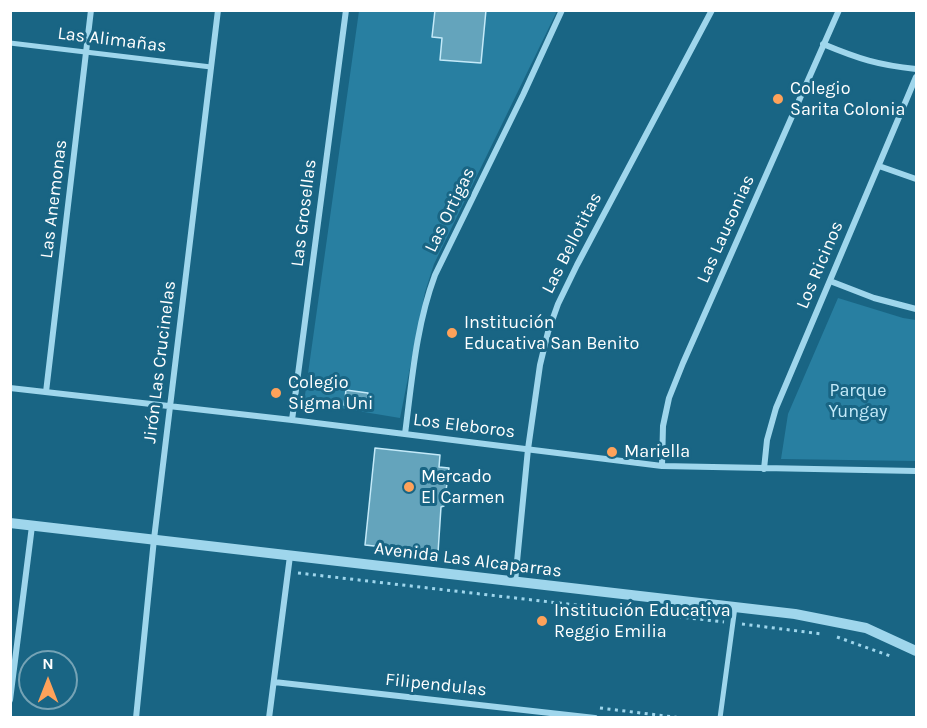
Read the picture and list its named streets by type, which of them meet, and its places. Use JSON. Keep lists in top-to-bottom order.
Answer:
{
  "streets": {
    "street": [
      "Las Alimañas",
      "Las Anemonas",
      "Las Ortigas",
      "Las Grosellas",
      "Las Lausonias",
      "Las Bellotitas",
      "Los Ricinos",
      "Jirón Las Crucinelas",
      "Los Eleboros",
      "Avenida Las Alcaparras",
      "Filipendulas"
    ]
  },
  "crossings": [
    ["Las Alimañas", "Las Anemonas"],
    ["Las Alimañas", "Jirón Las Crucinelas"],
    ["Las Anemonas", "Los Eleboros"],
    ["Las Ortigas", "Los Eleboros"],
    ["Las Grosellas", "Los Eleboros"],
    ["Las Lausonias", "Los Eleboros"],
    ["Las Bellotitas", "Los Eleboros"],
    ["Las Bellotitas", "Avenida Las Alcaparras"],
    ["Los Ricinos", "Los Eleboros"],
    ["Jirón Las Crucinelas", "Los Eleboros"],
    ["Jirón Las Crucinelas", "Avenida Las Alcaparras"]
  ],
  "parks": ["Parque Yungay"],
  "places": [
    "Colegio Sarita Colonia",
    "Institución Educativa San Benito",
    "Colegio Sigma Uni",
    "Mariella",
    "Mercado El Carmen",
    "Institución Educativa Reggio Emilia"
  ],
  "north": "top"
}
